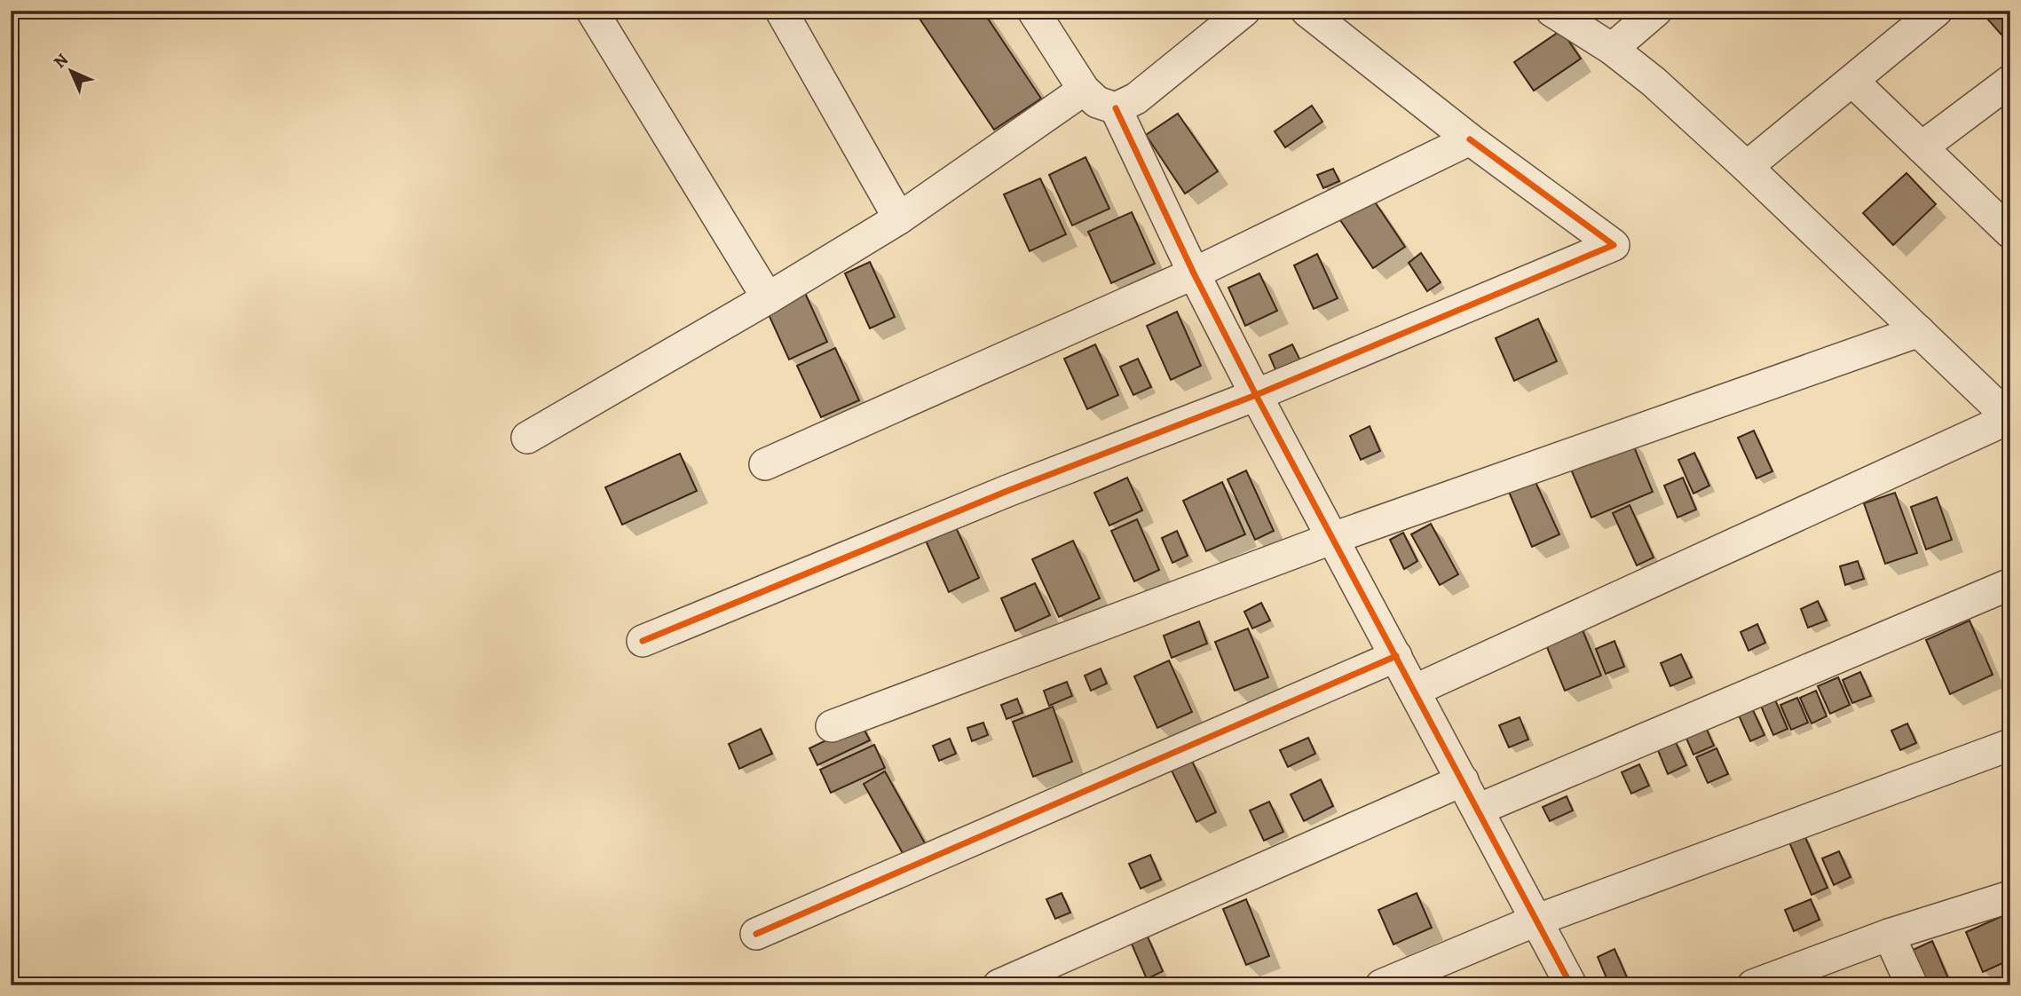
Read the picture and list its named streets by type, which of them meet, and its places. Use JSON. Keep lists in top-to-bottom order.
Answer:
{
  "north": "top left"
}
